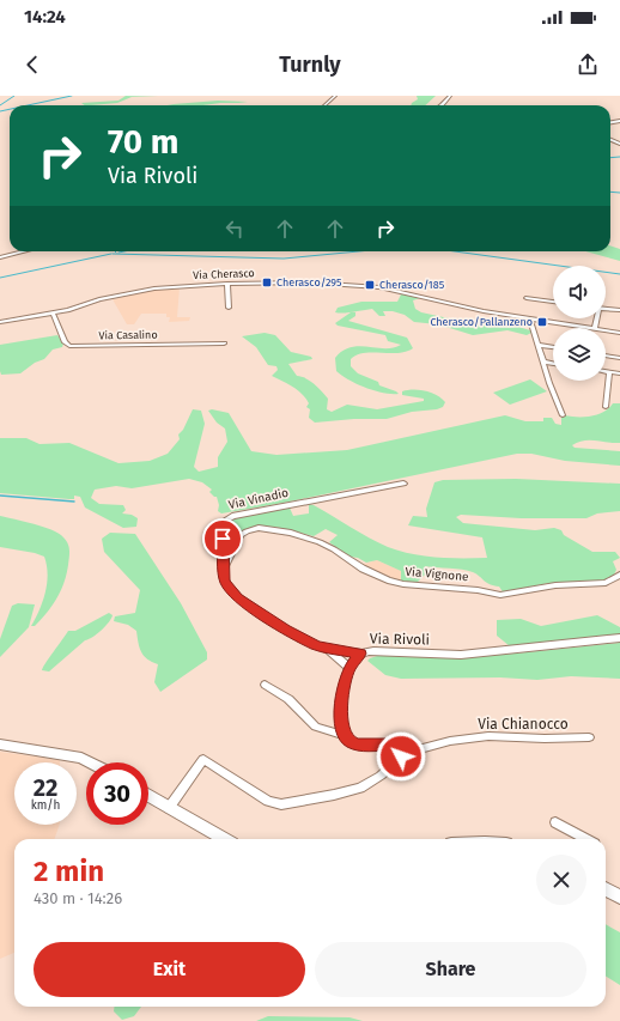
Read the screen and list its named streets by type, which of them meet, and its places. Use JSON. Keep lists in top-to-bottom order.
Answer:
{
  "streets": {
    "street": [
      "Via Cherasco",
      "Via Casalino",
      "Via Vinadio",
      "Via Vignone",
      "Via Rivoli",
      "Via Chianocco"
    ]
  },
  "crossings": [
    ["Via Cherasco", "Via Casalino"],
    ["Via Vinadio", "Via Vignone"],
    ["Via Vinadio", "Via Rivoli"]
  ],
  "places": {
    "transit": ["Cherasco/295", "Cherasco/185", "Cherasco/Pallanzeno"]
  },
  "page": {
    "status": "14:24",
    "header": "Turnly",
    "turn": ["70 m", "Via Rivoli"],
    "speed": "22 km/h",
    "limit": "30",
    "heading": ["2 min", "430 m · 14:26"],
    "buttons": ["Exit", "Share"]
  }
}
